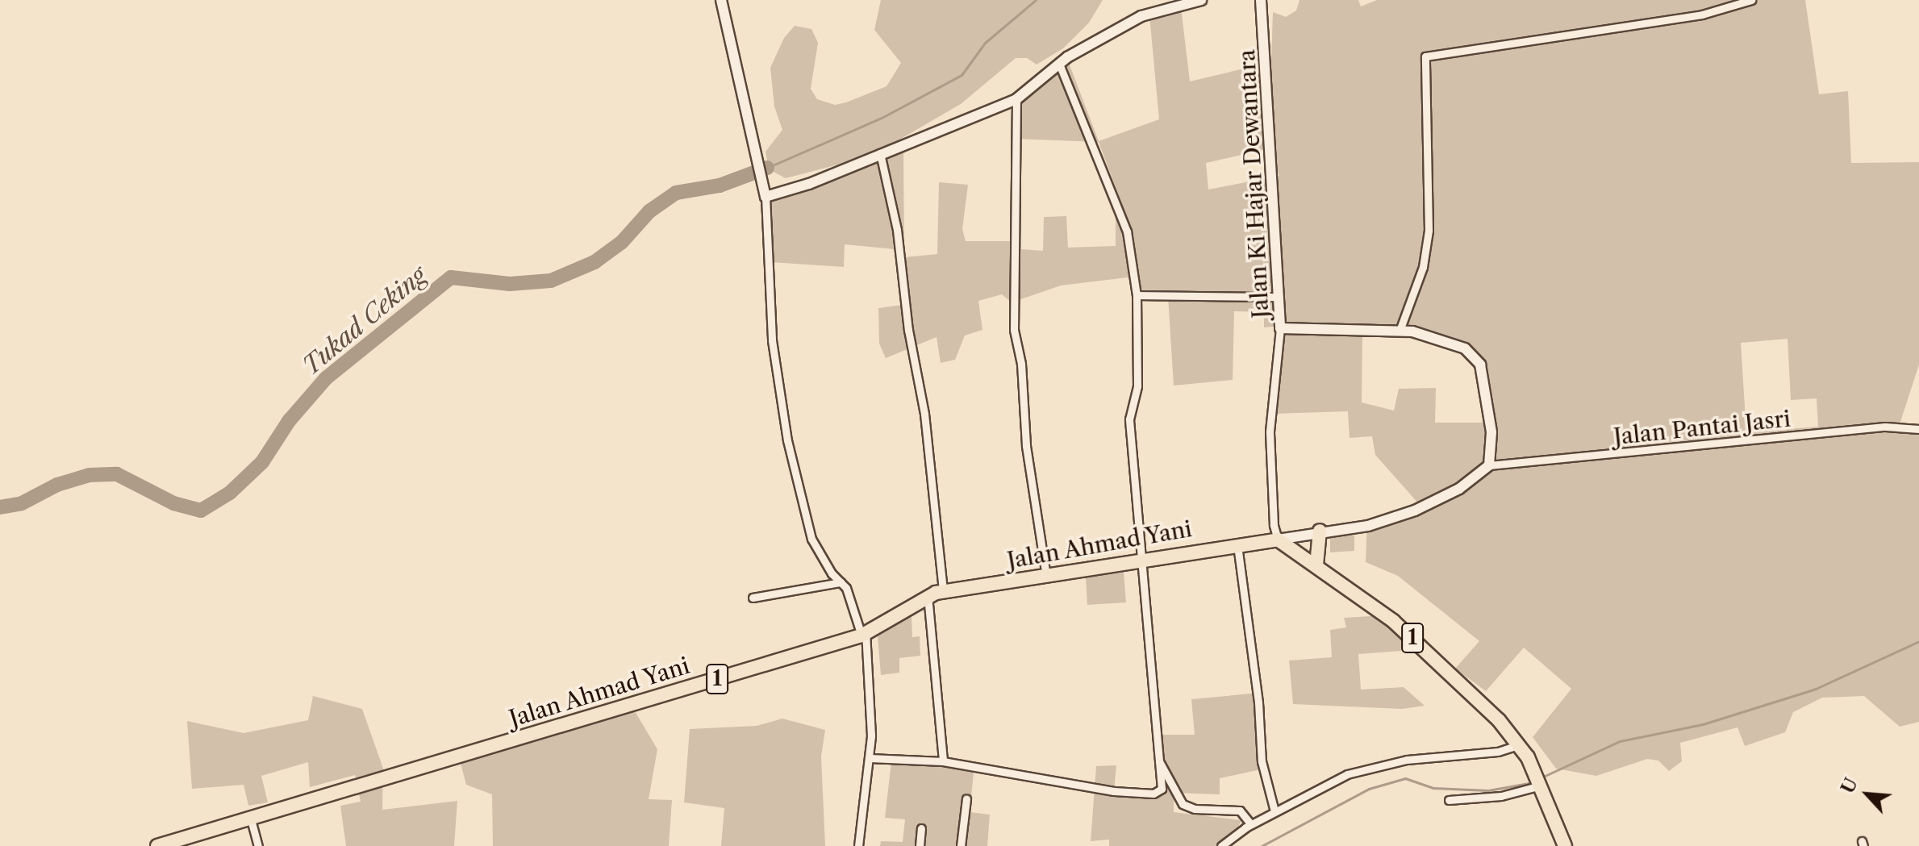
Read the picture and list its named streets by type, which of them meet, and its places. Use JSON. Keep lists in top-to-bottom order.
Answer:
{
  "streets": {
    "highway": ["Jalan Ahmad Yani", "1"],
    "street": ["Jalan Ki Hajar Dewantara", "Jalan Pantai Jasri"]
  },
  "crossings": [
    ["Jalan Ki Hajar Dewantara", "Jalan Pantai Jasri"],
    ["Jalan Ahmad Yani", "1"]
  ],
  "water": ["Tukad Ceking"],
  "north": "top left"
}
